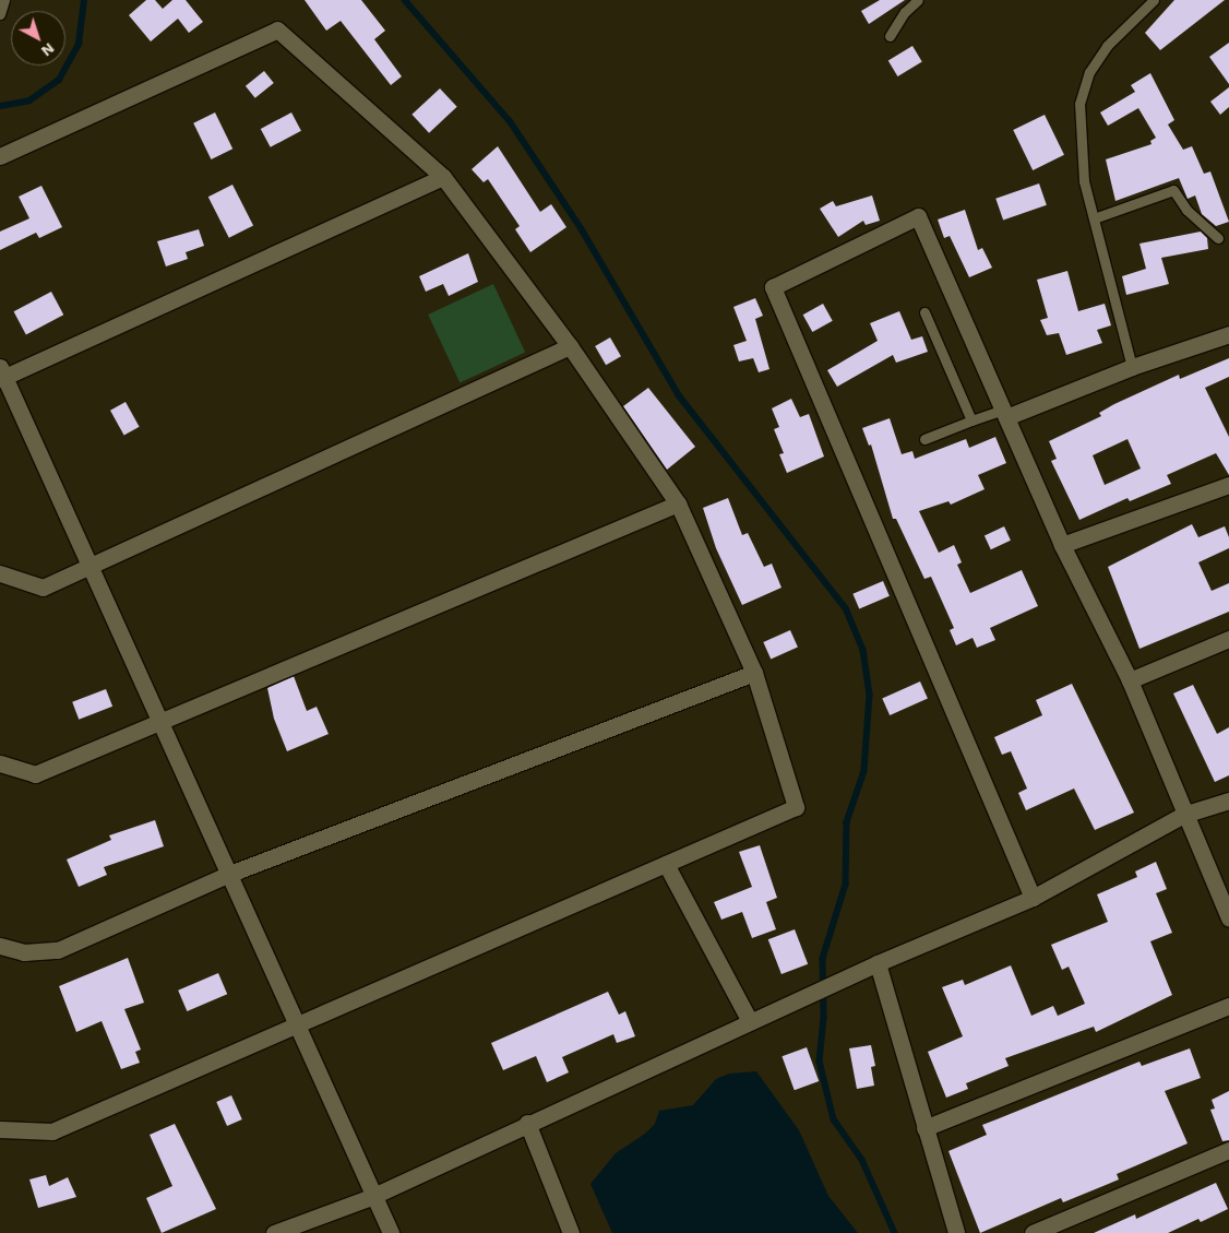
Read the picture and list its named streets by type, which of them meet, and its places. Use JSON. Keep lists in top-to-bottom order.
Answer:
{
  "north": "bottom right"
}
